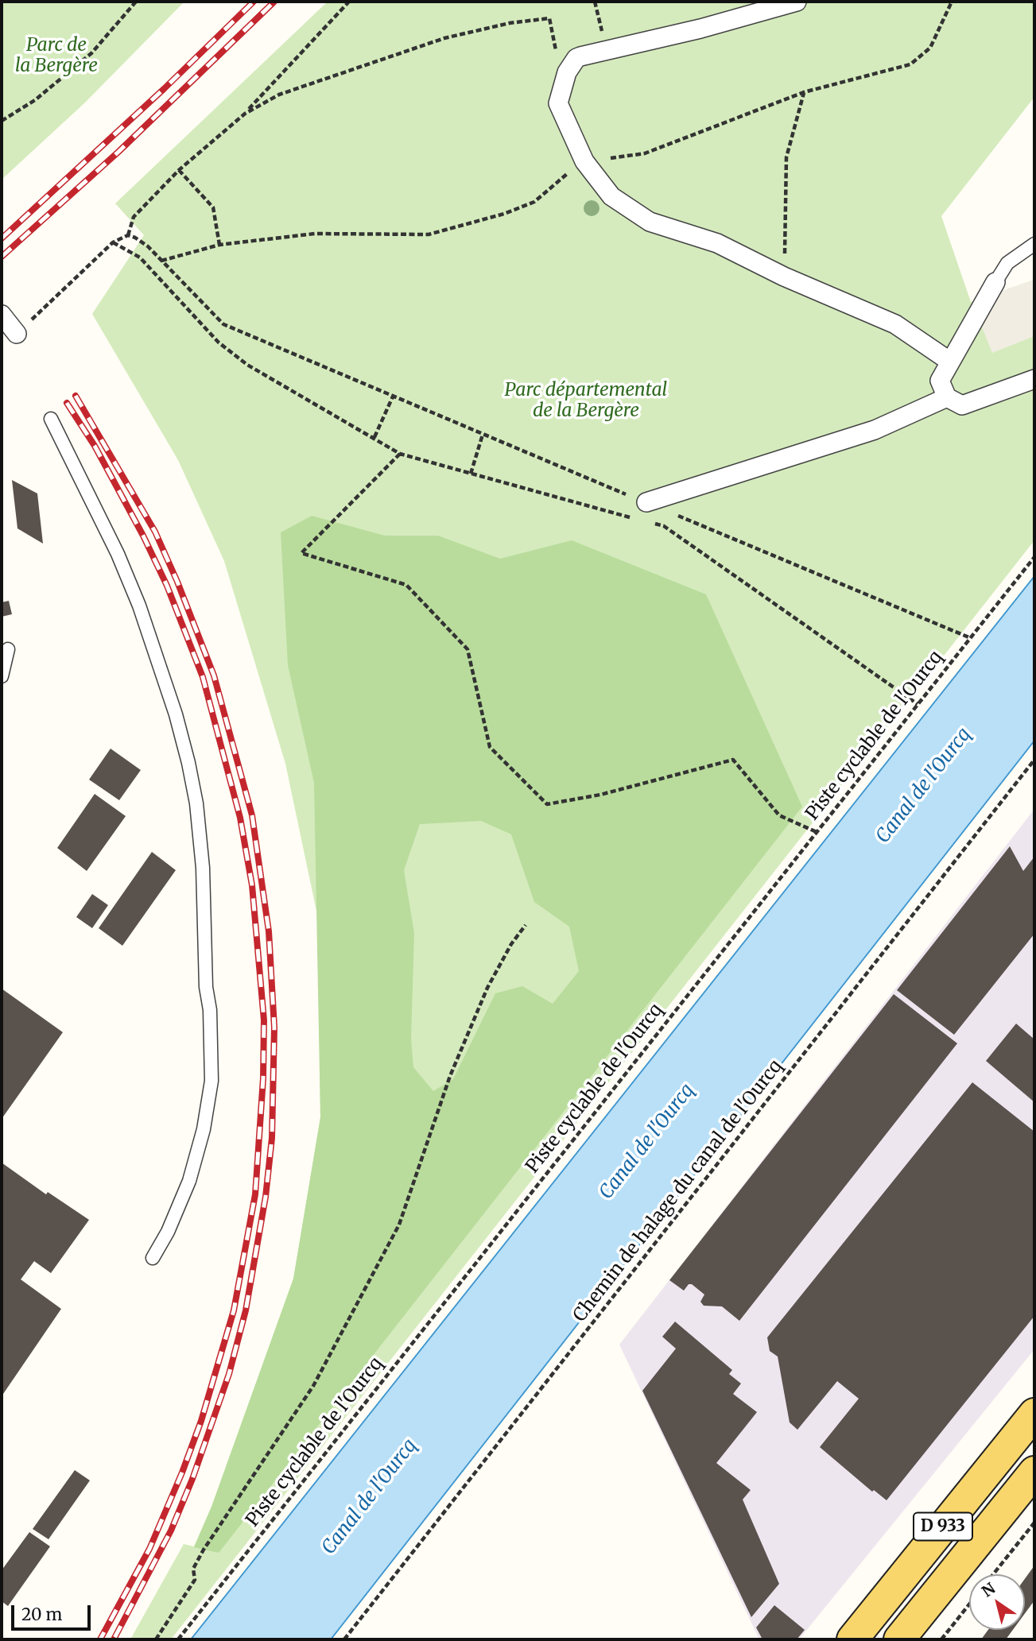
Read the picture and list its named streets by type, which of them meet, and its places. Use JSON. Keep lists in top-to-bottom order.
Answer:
{
  "streets": {
    "main road": ["D 933"],
    "path": ["Piste cyclable de l'Ourcq", "Chemin de halage du canal de l'Ourcq"]
  },
  "water": ["Canal de l'Ourcq"],
  "parks": ["Parc de la Bergère", "Parc départemental de la Bergère"],
  "scale_bar": "20 m",
  "north": "top left"
}
